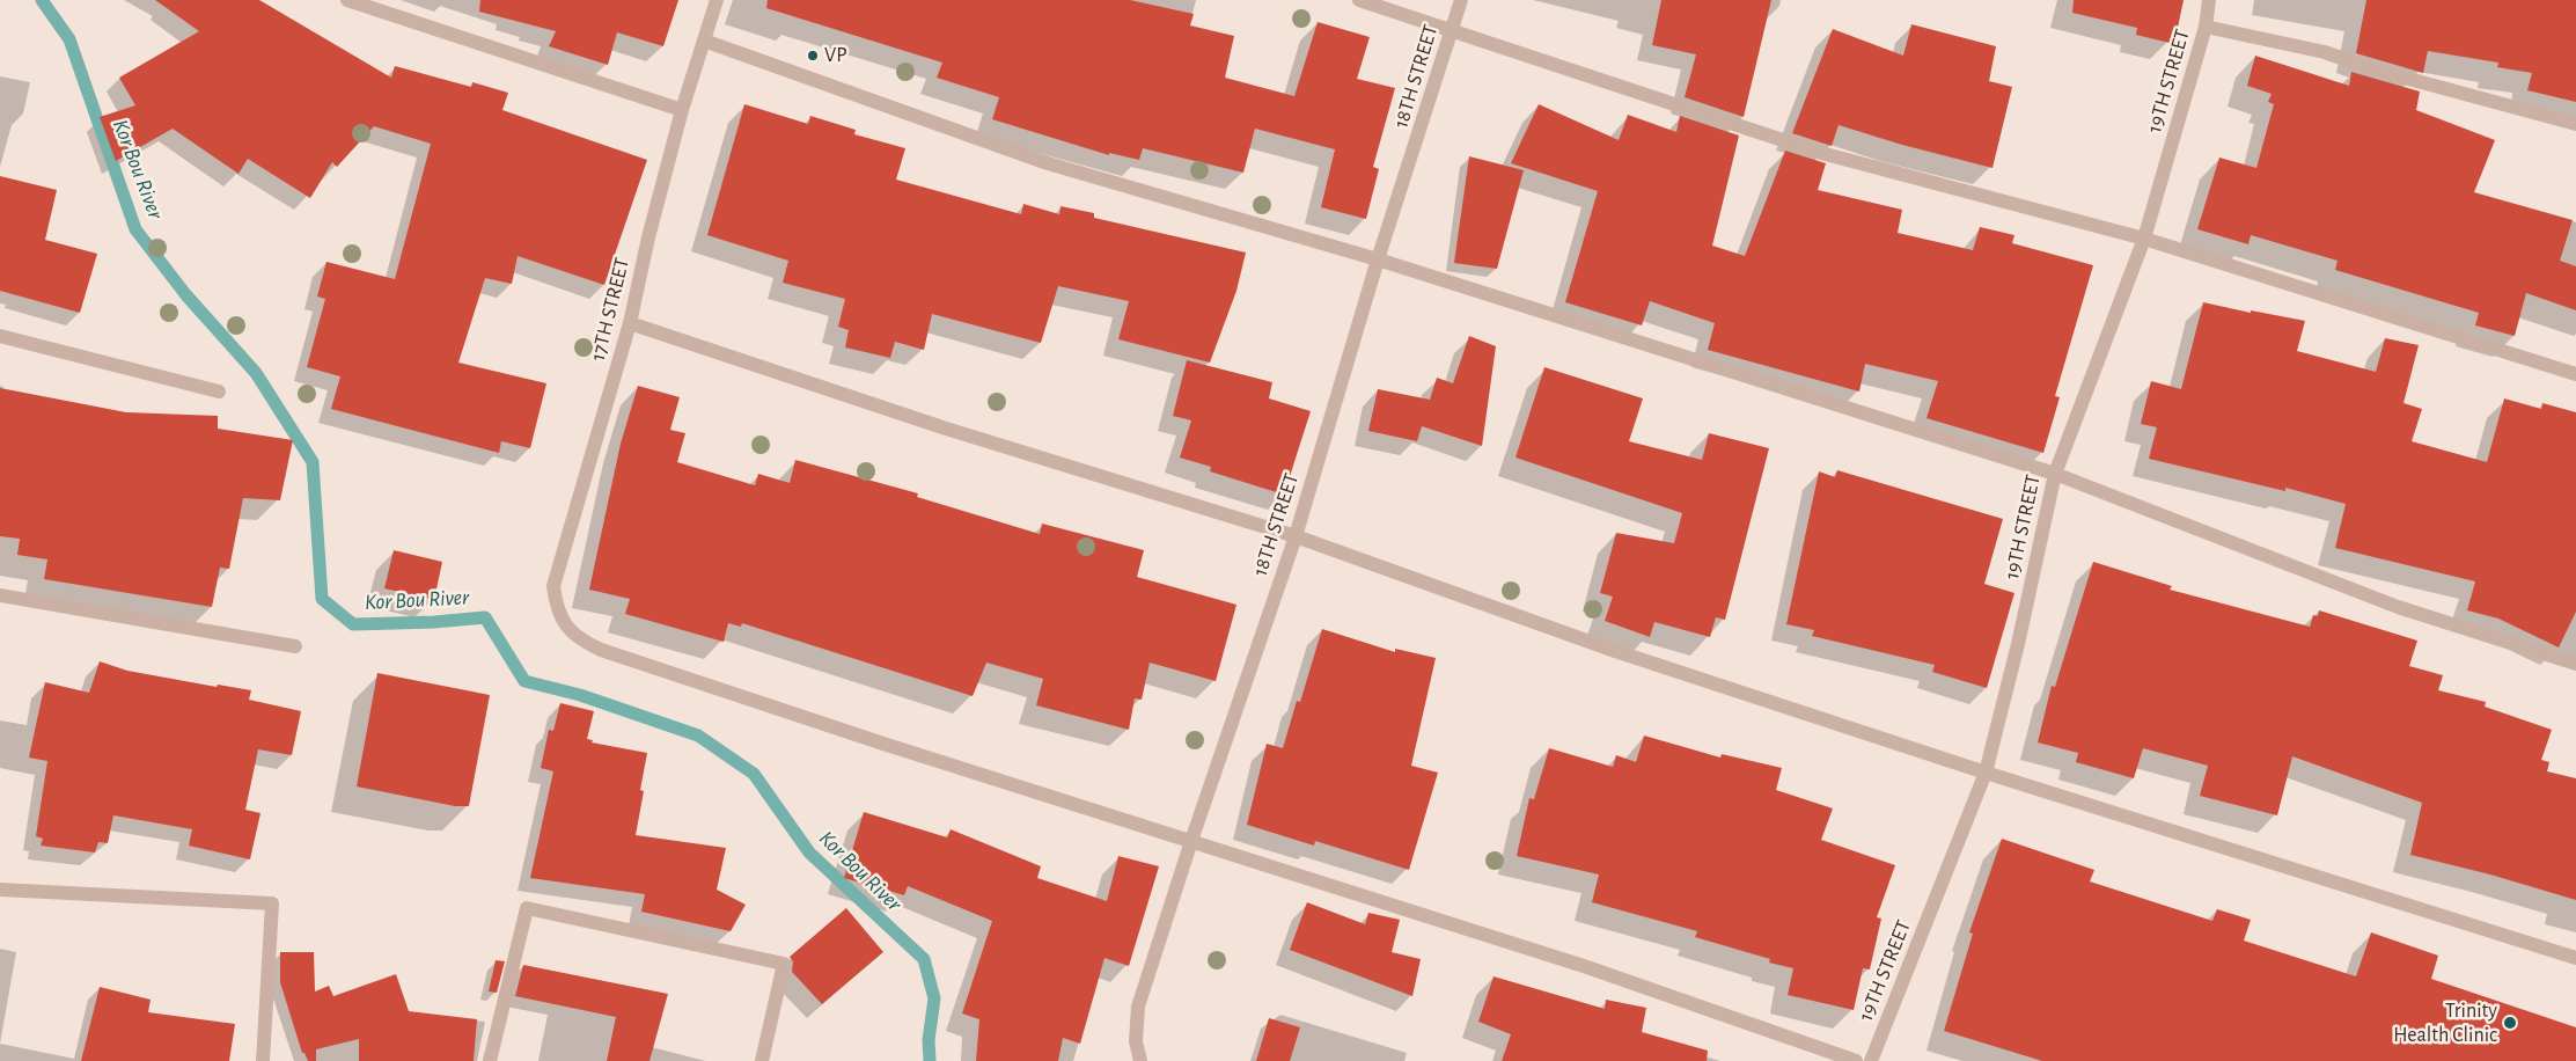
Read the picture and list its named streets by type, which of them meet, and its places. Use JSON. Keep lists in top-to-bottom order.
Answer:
{
  "streets": {
    "street": ["18TH STREET", "19TH STREET", "17TH STREET"]
  },
  "crossings": [
    ["18TH STREET", "17TH STREET"]
  ],
  "water": ["Kor Bou River"],
  "places": ["VP", "Trinity Health Clinic"]
}
